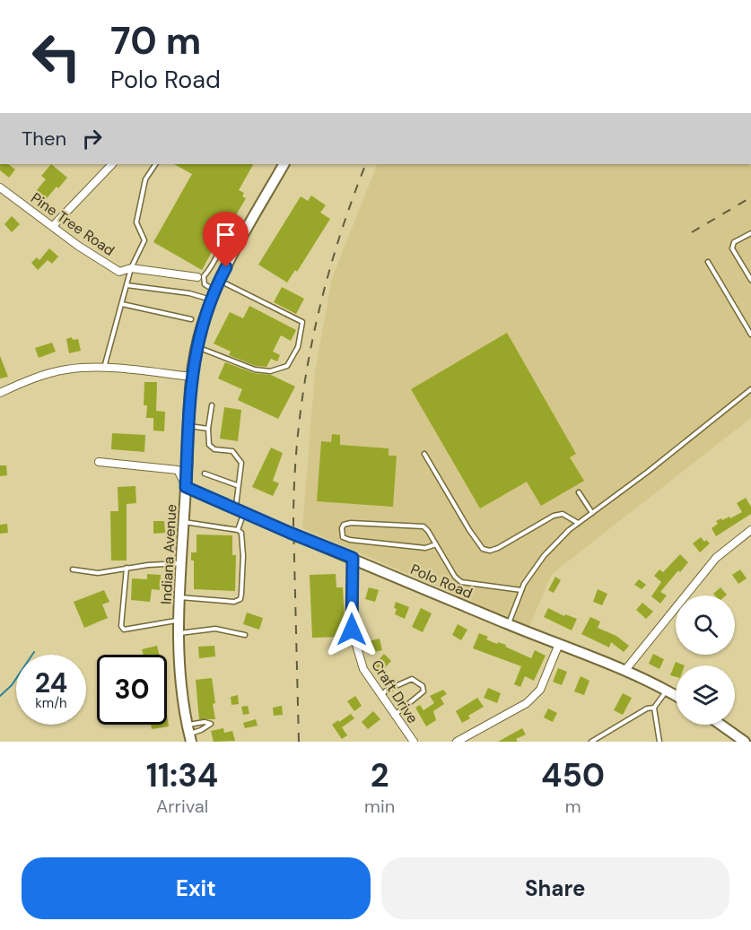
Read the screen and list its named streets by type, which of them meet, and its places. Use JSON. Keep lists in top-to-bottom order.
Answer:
{
  "streets": {
    "main road": ["Indiana Avenue", "Polo Road"],
    "street": ["Pine Tree Road", "Craft Drive"]
  },
  "crossings": [
    ["Indiana Avenue", "Polo Road"],
    ["Polo Road", "Craft Drive"]
  ],
  "page": {
    "turn": ["70 m", "Polo Road"],
    "then": "Then",
    "speed": "24 km/h",
    "limit": "30",
    "eta": [
      "11:34",
      "Arrival",
      "2",
      "min",
      "450",
      "m"
    ],
    "buttons": ["Exit", "Share"]
  }
}
